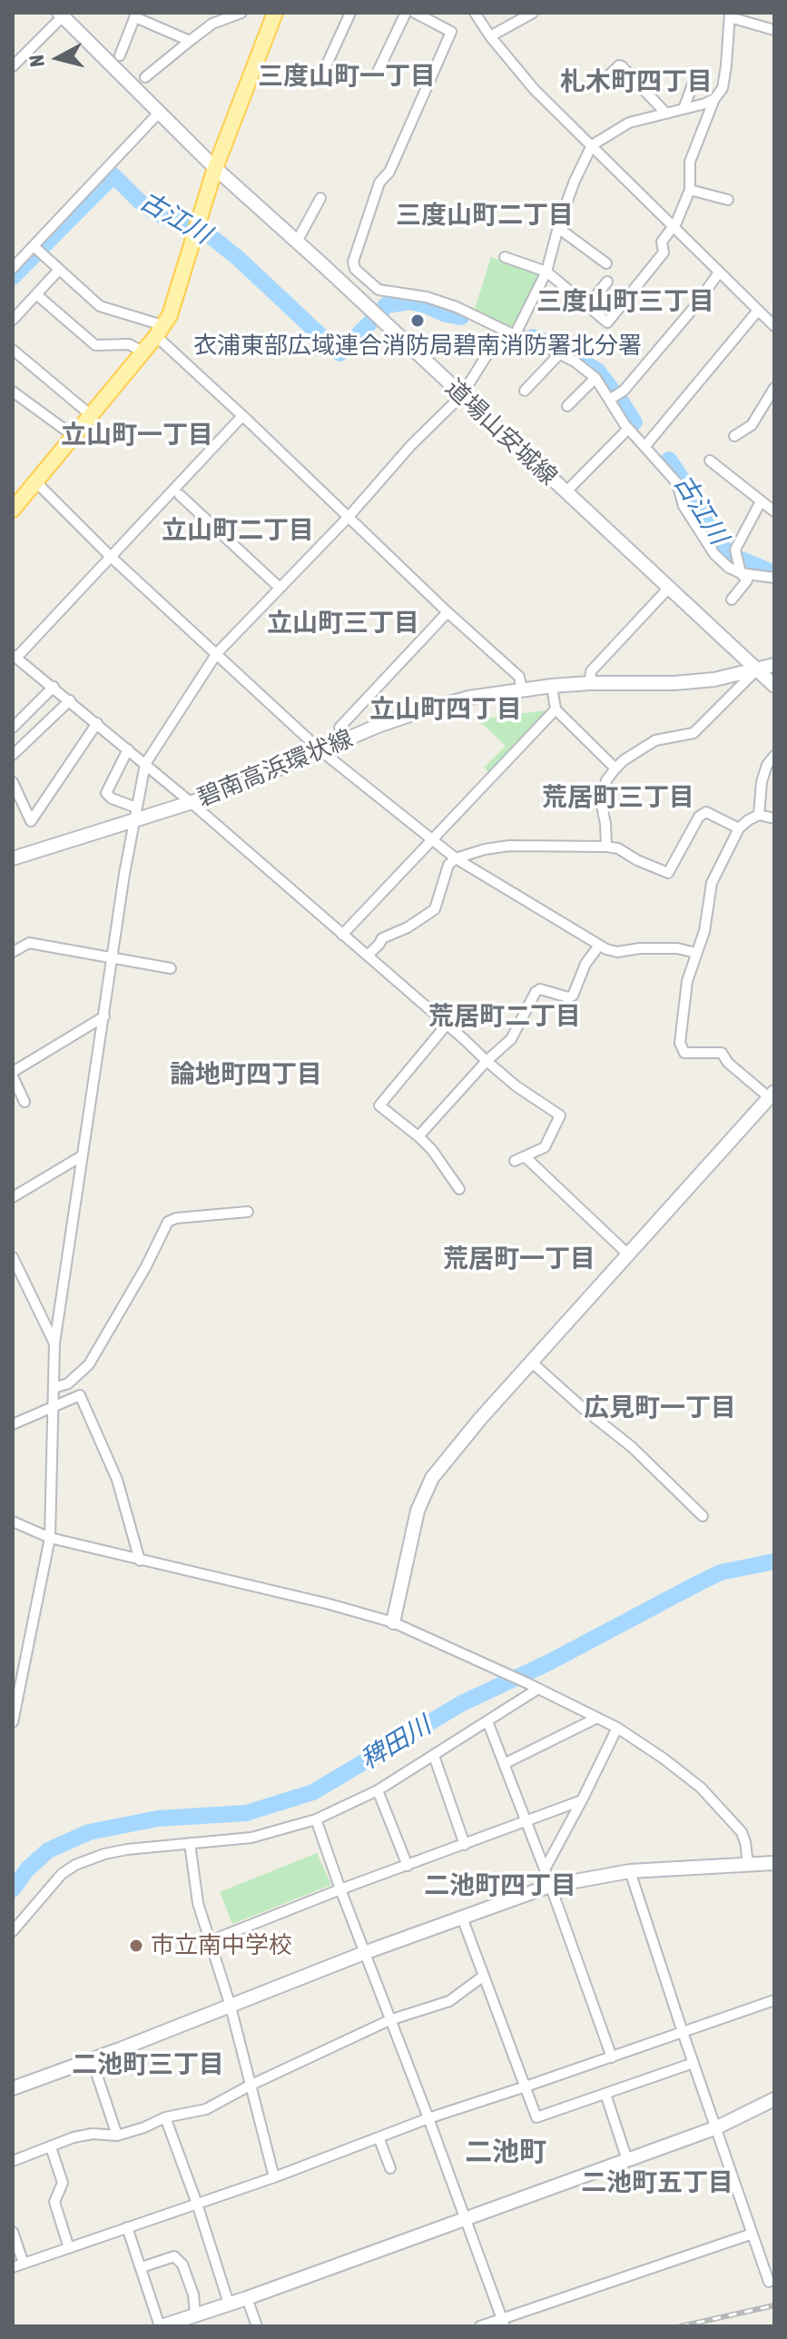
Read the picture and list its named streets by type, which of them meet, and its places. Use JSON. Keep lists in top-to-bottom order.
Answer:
{
  "streets": {
    "street": ["道場山安城線", "碧南高浜環状線"]
  },
  "crossings": [
    ["道場山安城線", "碧南高浜環状線"]
  ],
  "districts": [
    "三度山町一丁目",
    "札木町四丁目",
    "三度山町二丁目",
    "三度山町三丁目",
    "立山町一丁目",
    "立山町二丁目",
    "立山町三丁目",
    "立山町四丁目",
    "荒居町三丁目",
    "荒居町二丁目",
    "論地町四丁目",
    "荒居町一丁目",
    "広見町一丁目",
    "二池町四丁目",
    "二池町三丁目",
    "二池町",
    "二池町五丁目"
  ],
  "water": ["古江川", "稗田川"],
  "places": ["衣浦東部広域連合消防局碧南消防署北分署", "市立南中学校"],
  "north": "left"
}
